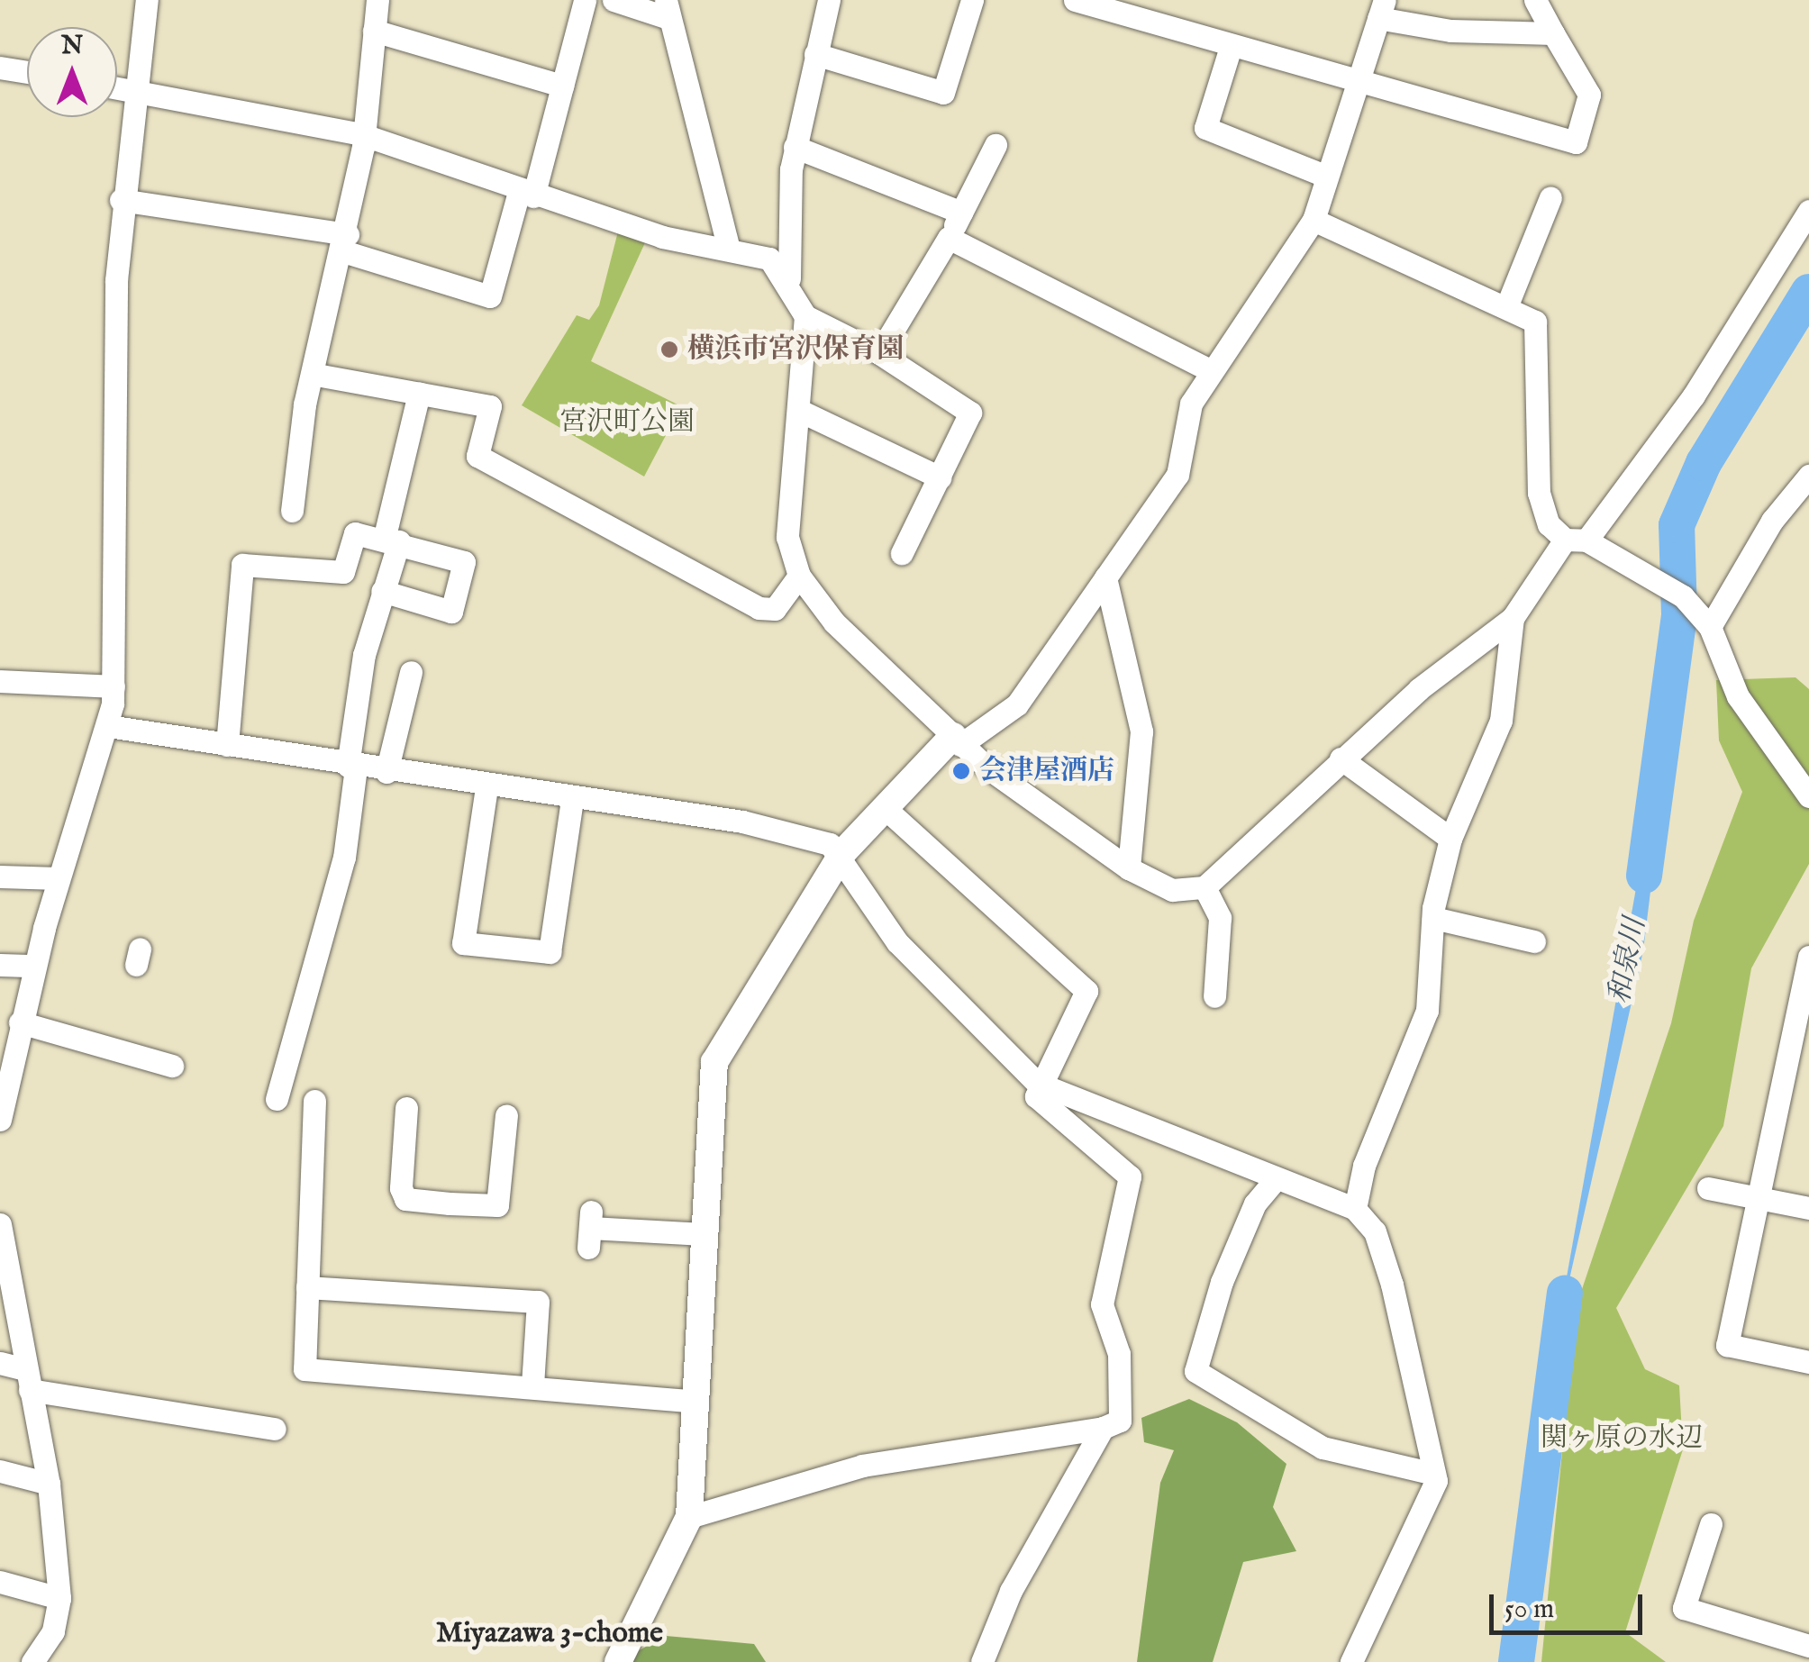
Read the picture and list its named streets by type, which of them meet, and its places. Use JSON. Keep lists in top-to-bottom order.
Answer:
{
  "districts": ["Miyazawa 3-chome"],
  "water": ["和泉川"],
  "parks": ["宮沢町公園", "関ヶ原の水辺"],
  "places": ["横浜市宮沢保育園", "会津屋酒店"],
  "scale_bar": "50 m",
  "north": "top"
}
